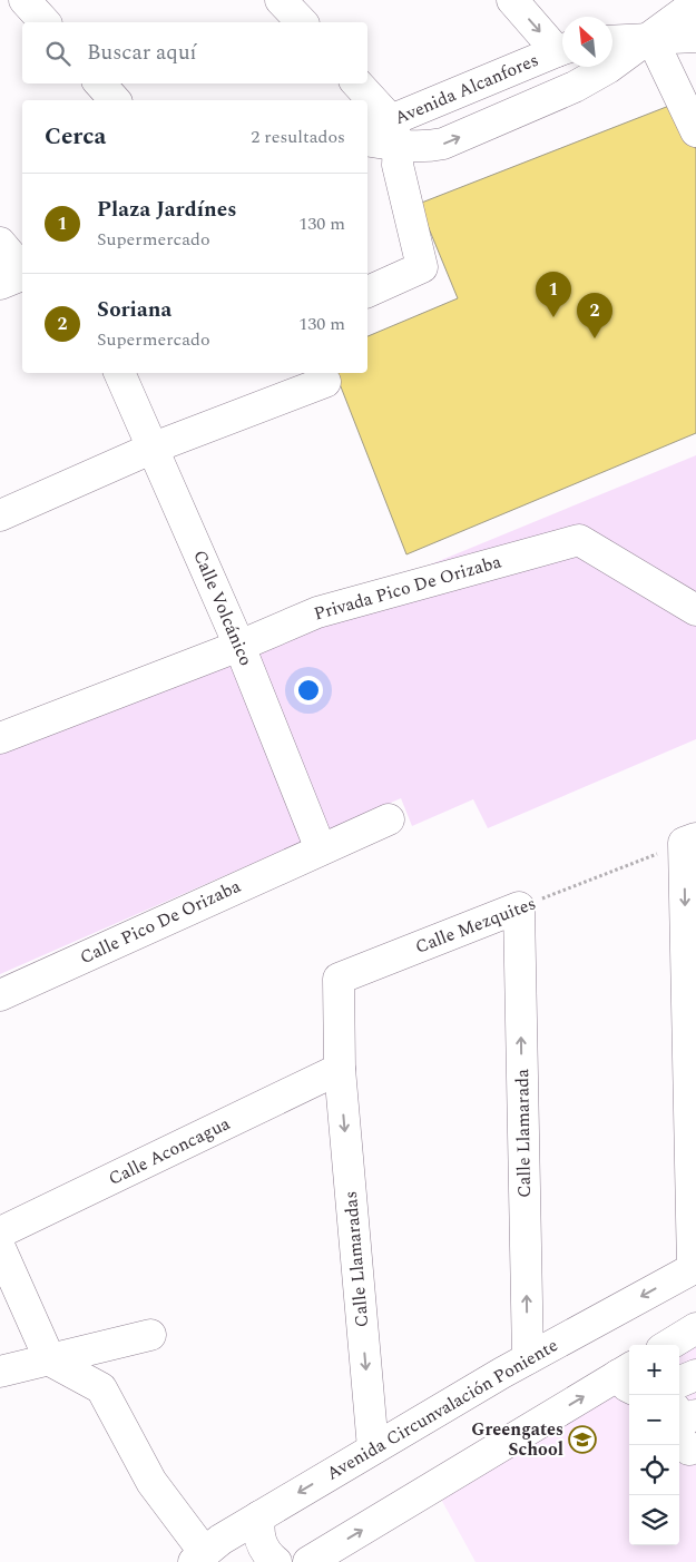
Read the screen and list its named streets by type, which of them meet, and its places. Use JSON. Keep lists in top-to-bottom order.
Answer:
{
  "streets": {
    "street": [
      "Avenida Alcanfores",
      "Privada Pico De Orizaba",
      "Calle Volcánico",
      "Calle Pico De Orizaba",
      "Calle Mezquites",
      "Calle Llamarada",
      "Calle Aconcagua",
      "Calle Llamaradas",
      "Avenida Circunvalación Poniente"
    ]
  },
  "crossings": [
    ["Privada Pico De Orizaba", "Calle Volcánico"],
    ["Calle Volcánico", "Calle Pico De Orizaba"],
    ["Calle Mezquites", "Calle Llamarada"],
    ["Calle Mezquites", "Calle Aconcagua"],
    ["Calle Mezquites", "Calle Llamaradas"],
    ["Calle Llamarada", "Avenida Circunvalación Poniente"],
    ["Calle Aconcagua", "Calle Llamaradas"],
    ["Calle Llamaradas", "Avenida Circunvalación Poniente"]
  ],
  "one_way": ["Calle Llamaradas"],
  "places": {
    "school or university": ["Greengates School"]
  },
  "north": "top left",
  "page": {
    "search": "Buscar aquí",
    "heading": ["Cerca", "2 resultados"],
    "list": [
      {
        "mark": "1",
        "name": "Plaza Jardínes",
        "note": "Supermercado",
        "value": "130 m"
      },
      {
        "mark": "2",
        "name": "Soriana",
        "note": "Supermercado",
        "value": "130 m"
      }
    ],
    "pins": ["1", "2"],
    "map_buttons": ["+", "−"]
  }
}
